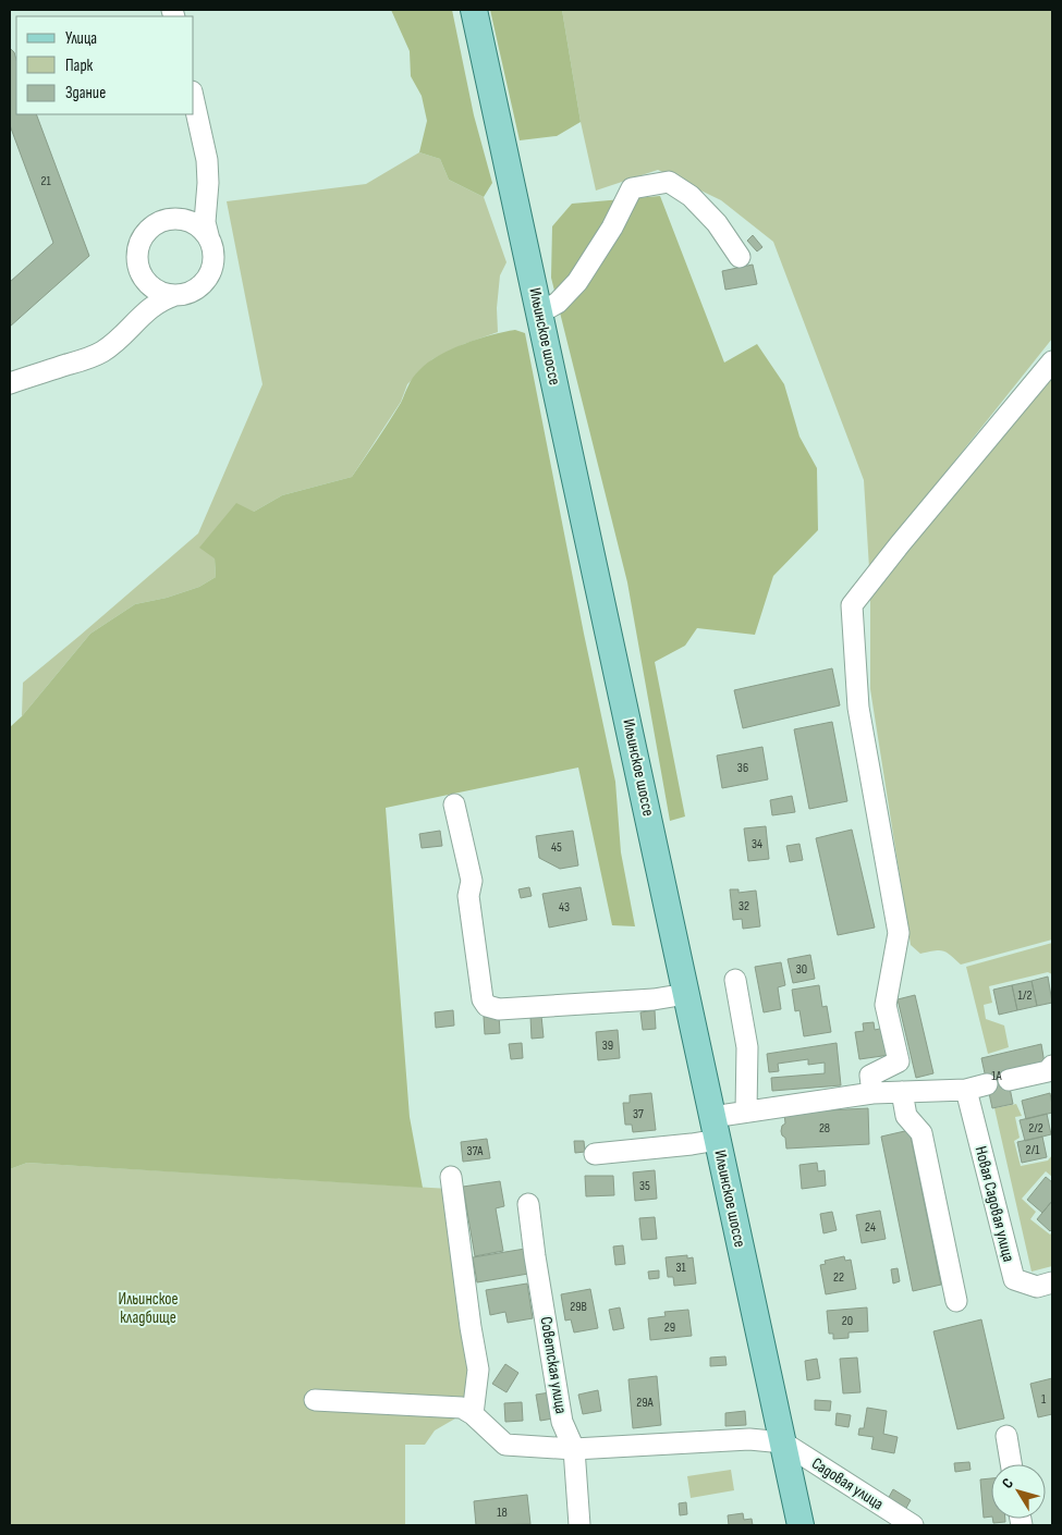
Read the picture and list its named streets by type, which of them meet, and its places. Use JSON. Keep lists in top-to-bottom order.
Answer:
{
  "streets": {
    "main road": ["Ильинское шоссе"],
    "street": ["Новая Садовая улица", "Советская улица", "Садовая улица"]
  },
  "crossings": [
    ["Ильинское шоссе", "Садовая улица"]
  ],
  "parks": ["Ильинское кладбище"],
  "house_numbers": [
    "21",
    "36",
    "34",
    "45",
    "32",
    "43",
    "30",
    "1/2",
    "39",
    "1А",
    "37",
    "28",
    "2/2",
    "2/1",
    "37А",
    "35",
    "24",
    "31",
    "22",
    "29В",
    "20",
    "29",
    "1",
    "29А",
    "18"
  ],
  "legend": ["Улица", "Парк", "Здание"],
  "north": "top left"
}
